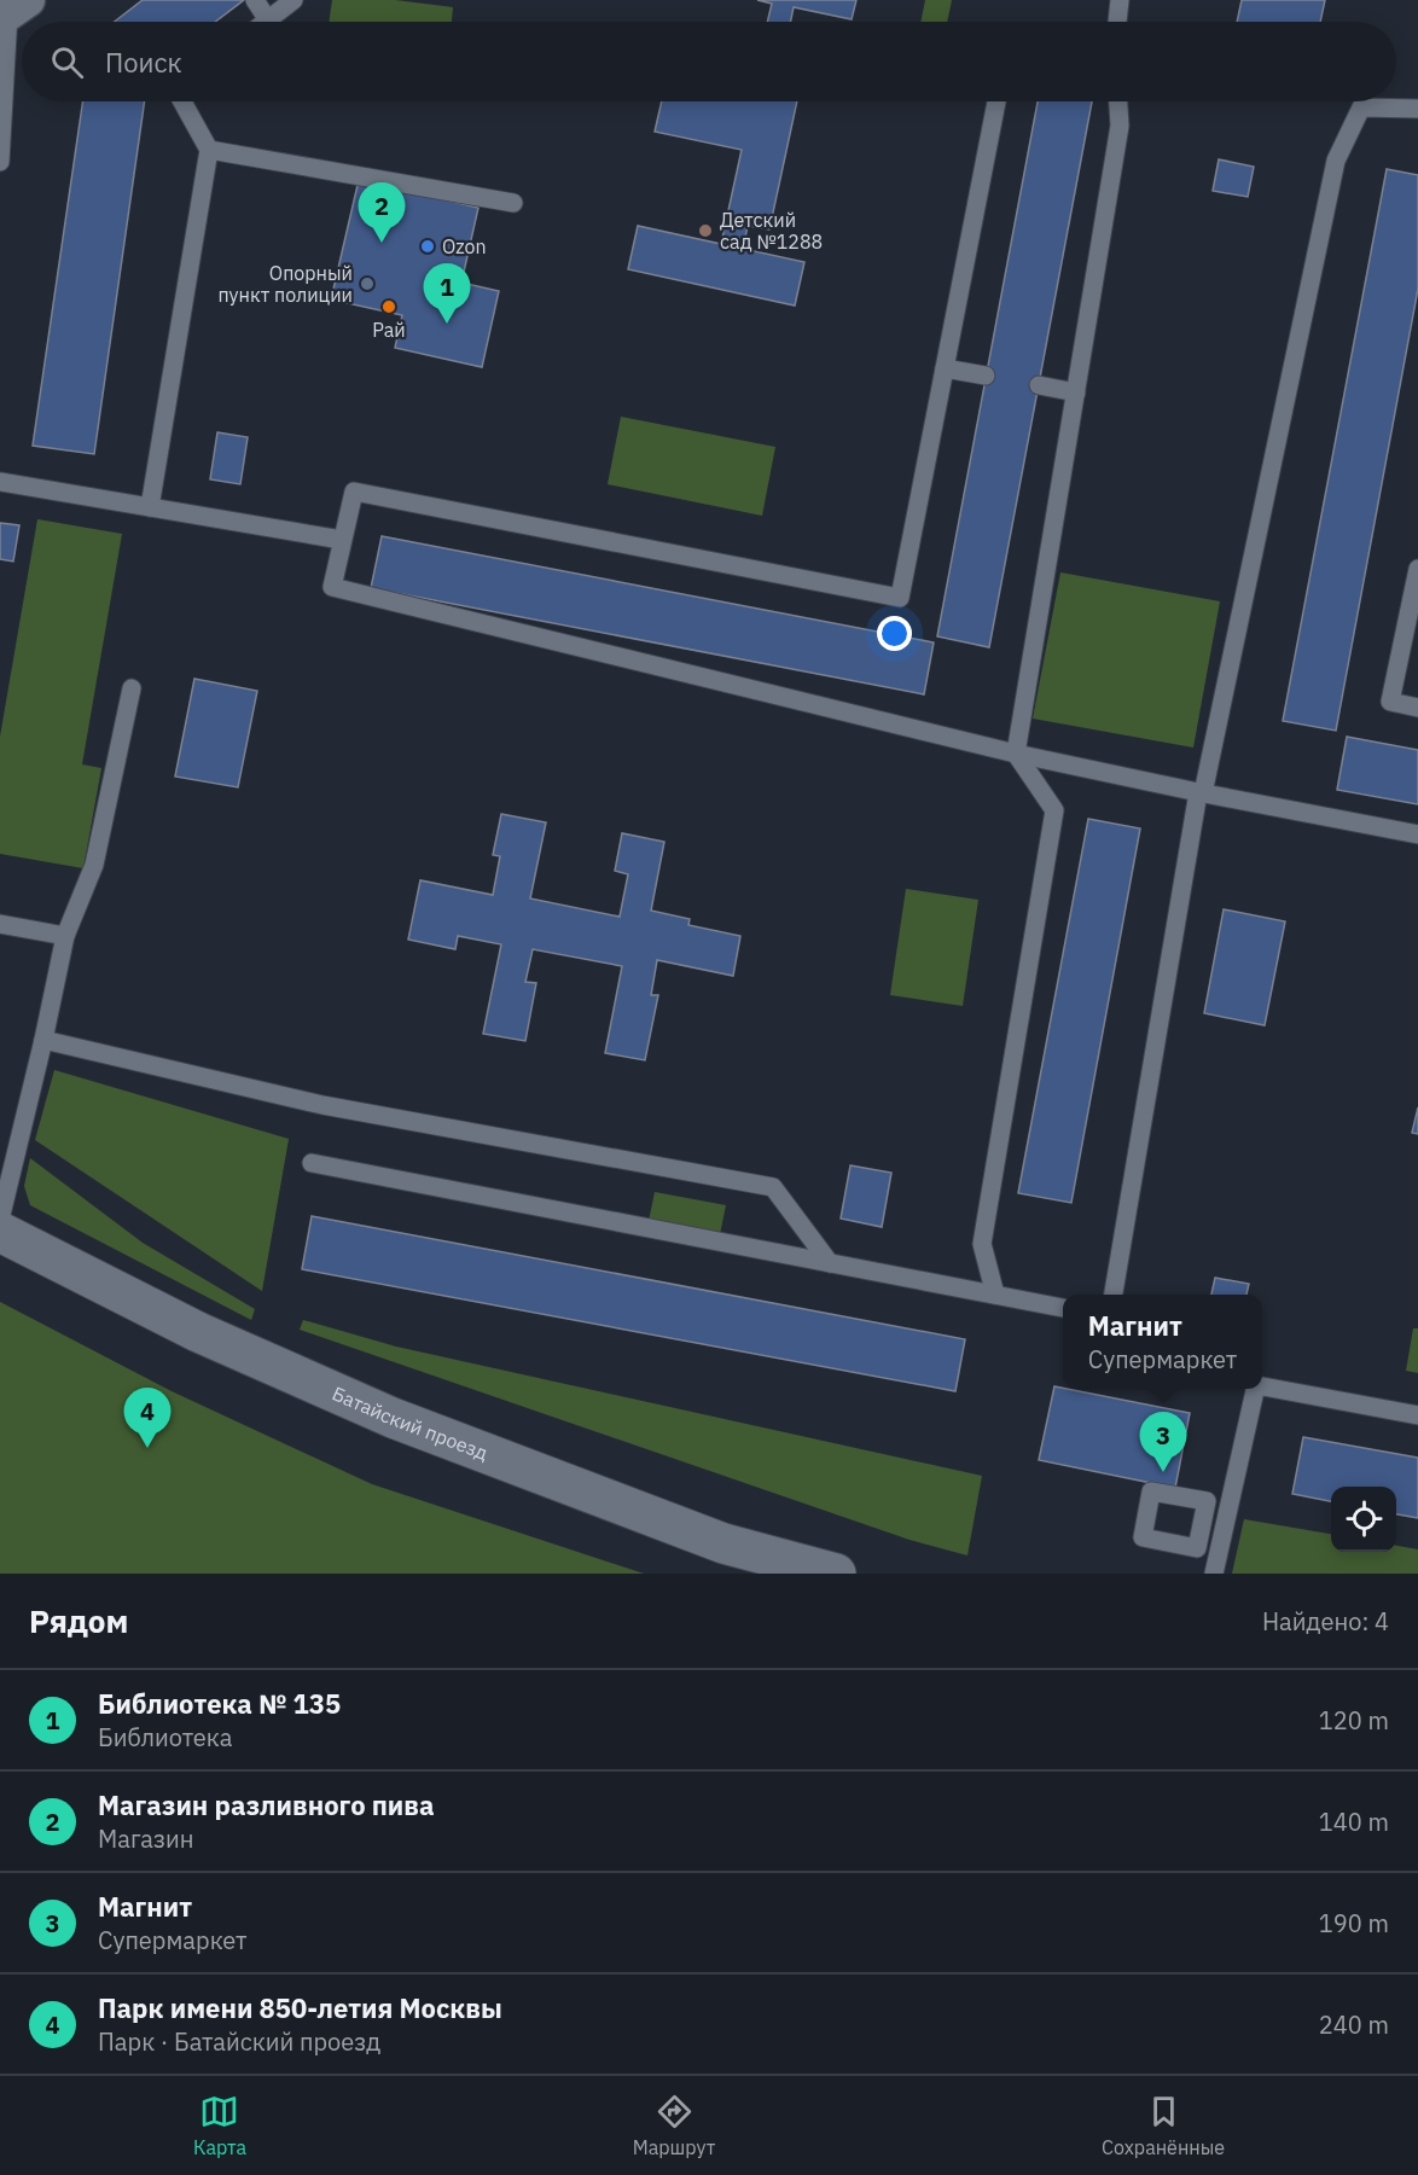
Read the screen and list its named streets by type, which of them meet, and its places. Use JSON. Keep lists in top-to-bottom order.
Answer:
{
  "streets": {
    "main road": ["Батайский проезд"]
  },
  "places": [
    "Детский сад №1288",
    "Ozon",
    "Опорный пункт полиции",
    "Рай"
  ],
  "page": {
    "search": "Поиск",
    "pins": [
      "2",
      "1",
      "4",
      "3"
    ],
    "popup": ["Магнит", "Супермаркет"],
    "heading": ["Рядом", "Найдено: 4"],
    "list": [
      {
        "mark": "1",
        "name": "Библиотека № 135",
        "note": "Библиотека",
        "value": "120 m"
      },
      {
        "mark": "2",
        "name": "Магазин разливного пива",
        "note": "Магазин",
        "value": "140 m"
      },
      {
        "mark": "3",
        "name": "Магнит",
        "note": "Супермаркет",
        "value": "190 m"
      },
      {
        "mark": "4",
        "name": "Парк имени 850-летия Москвы",
        "note": "Парк · Батайский проезд",
        "value": "240 m"
      }
    ],
    "nav": ["Карта", "Маршрут", "Сохранённые"]
  }
}
